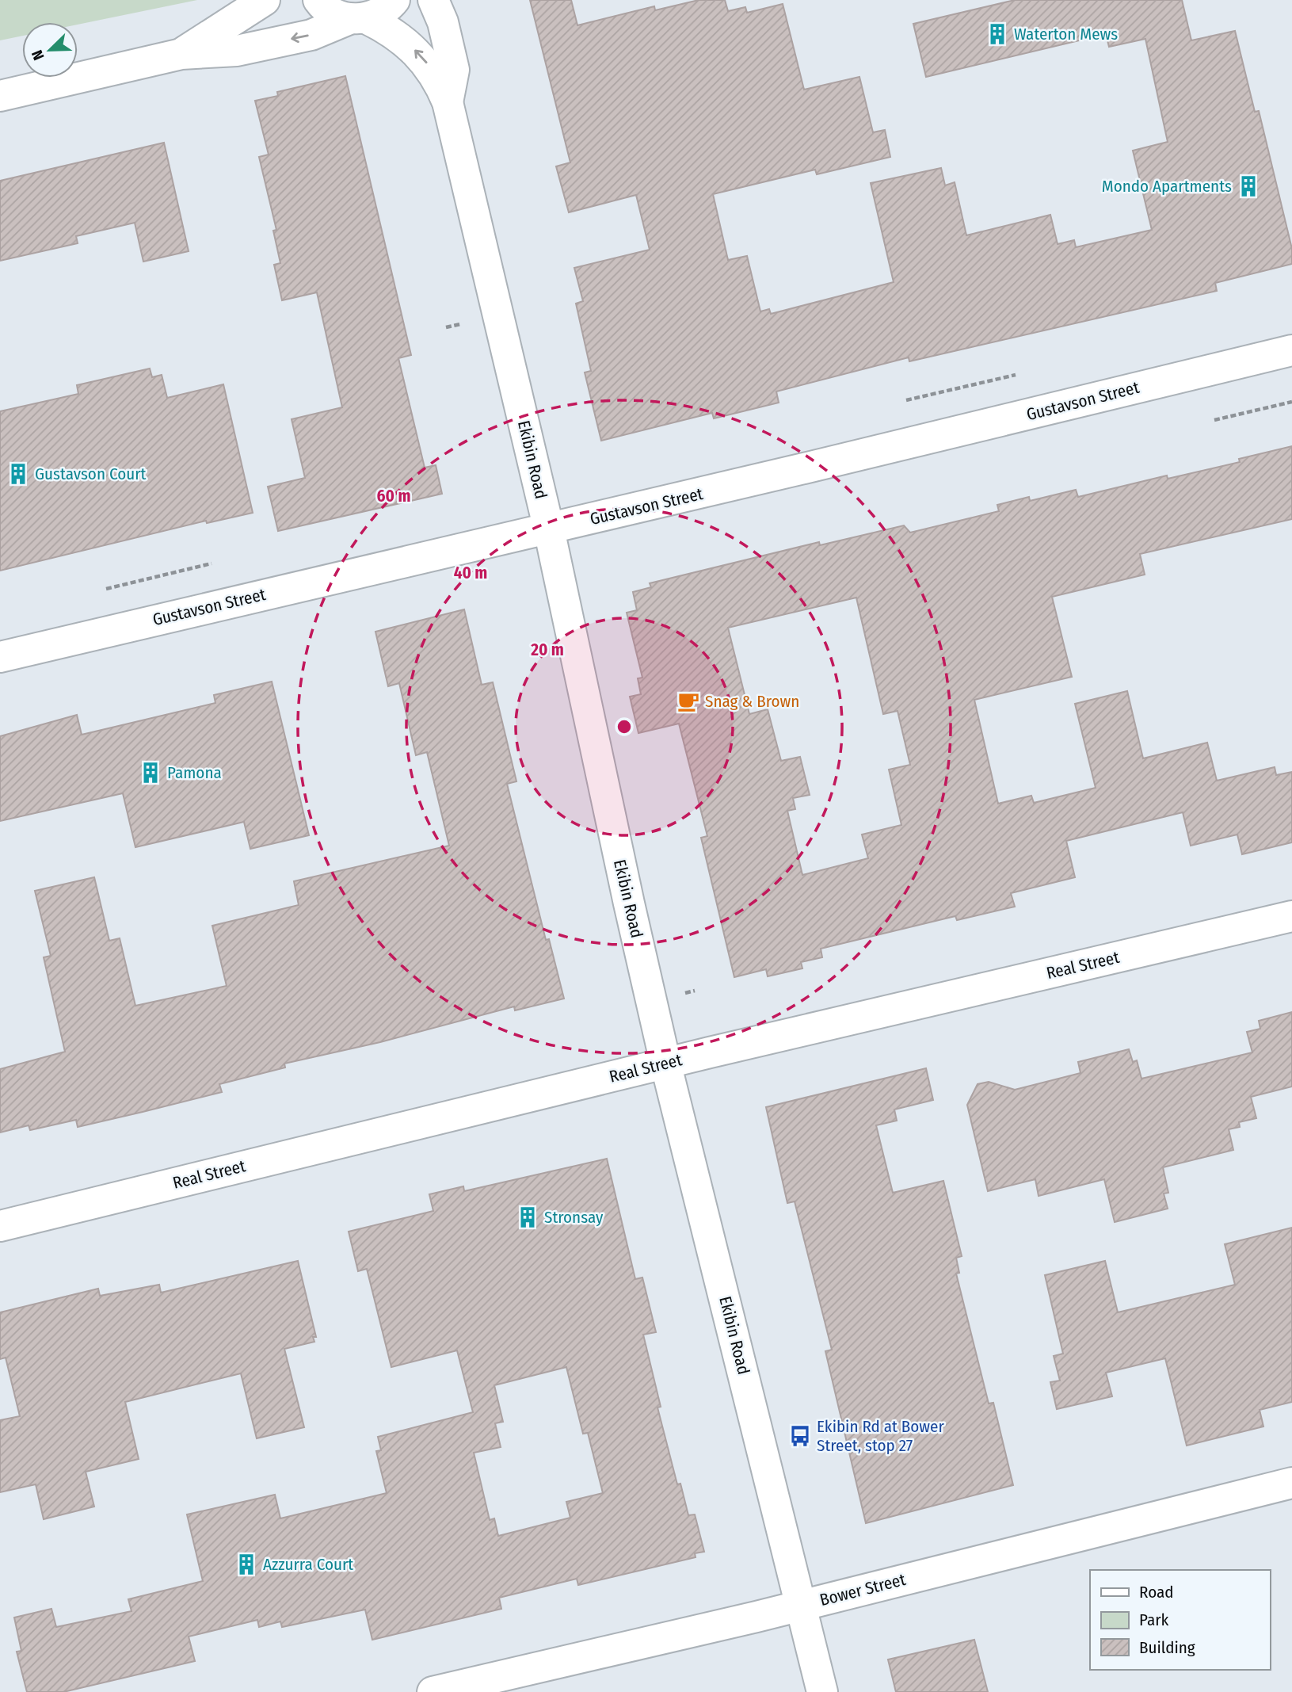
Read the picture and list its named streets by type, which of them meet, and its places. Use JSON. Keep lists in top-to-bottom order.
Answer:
{
  "streets": {
    "street": [
      "Gustavson Street",
      "Ekibin Road",
      "Real Street",
      "Bower Street"
    ]
  },
  "crossings": [
    ["Gustavson Street", "Ekibin Road"],
    ["Ekibin Road", "Real Street"],
    ["Ekibin Road", "Bower Street"]
  ],
  "places": {
    "building": [
      "Waterton Mews",
      "Mondo Apartments",
      "Gustavson Court",
      "Pamona",
      "Stronsay",
      "Azzurra Court"
    ],
    "cafe": ["Snag & Brown"],
    "bus stop": ["Ekibin Rd at Bower Street, stop 27"]
  },
  "legend": ["Road", "Park", "Building"],
  "north": "bottom left",
  "rings": ["60 m", "40 m", "20 m"]
}
